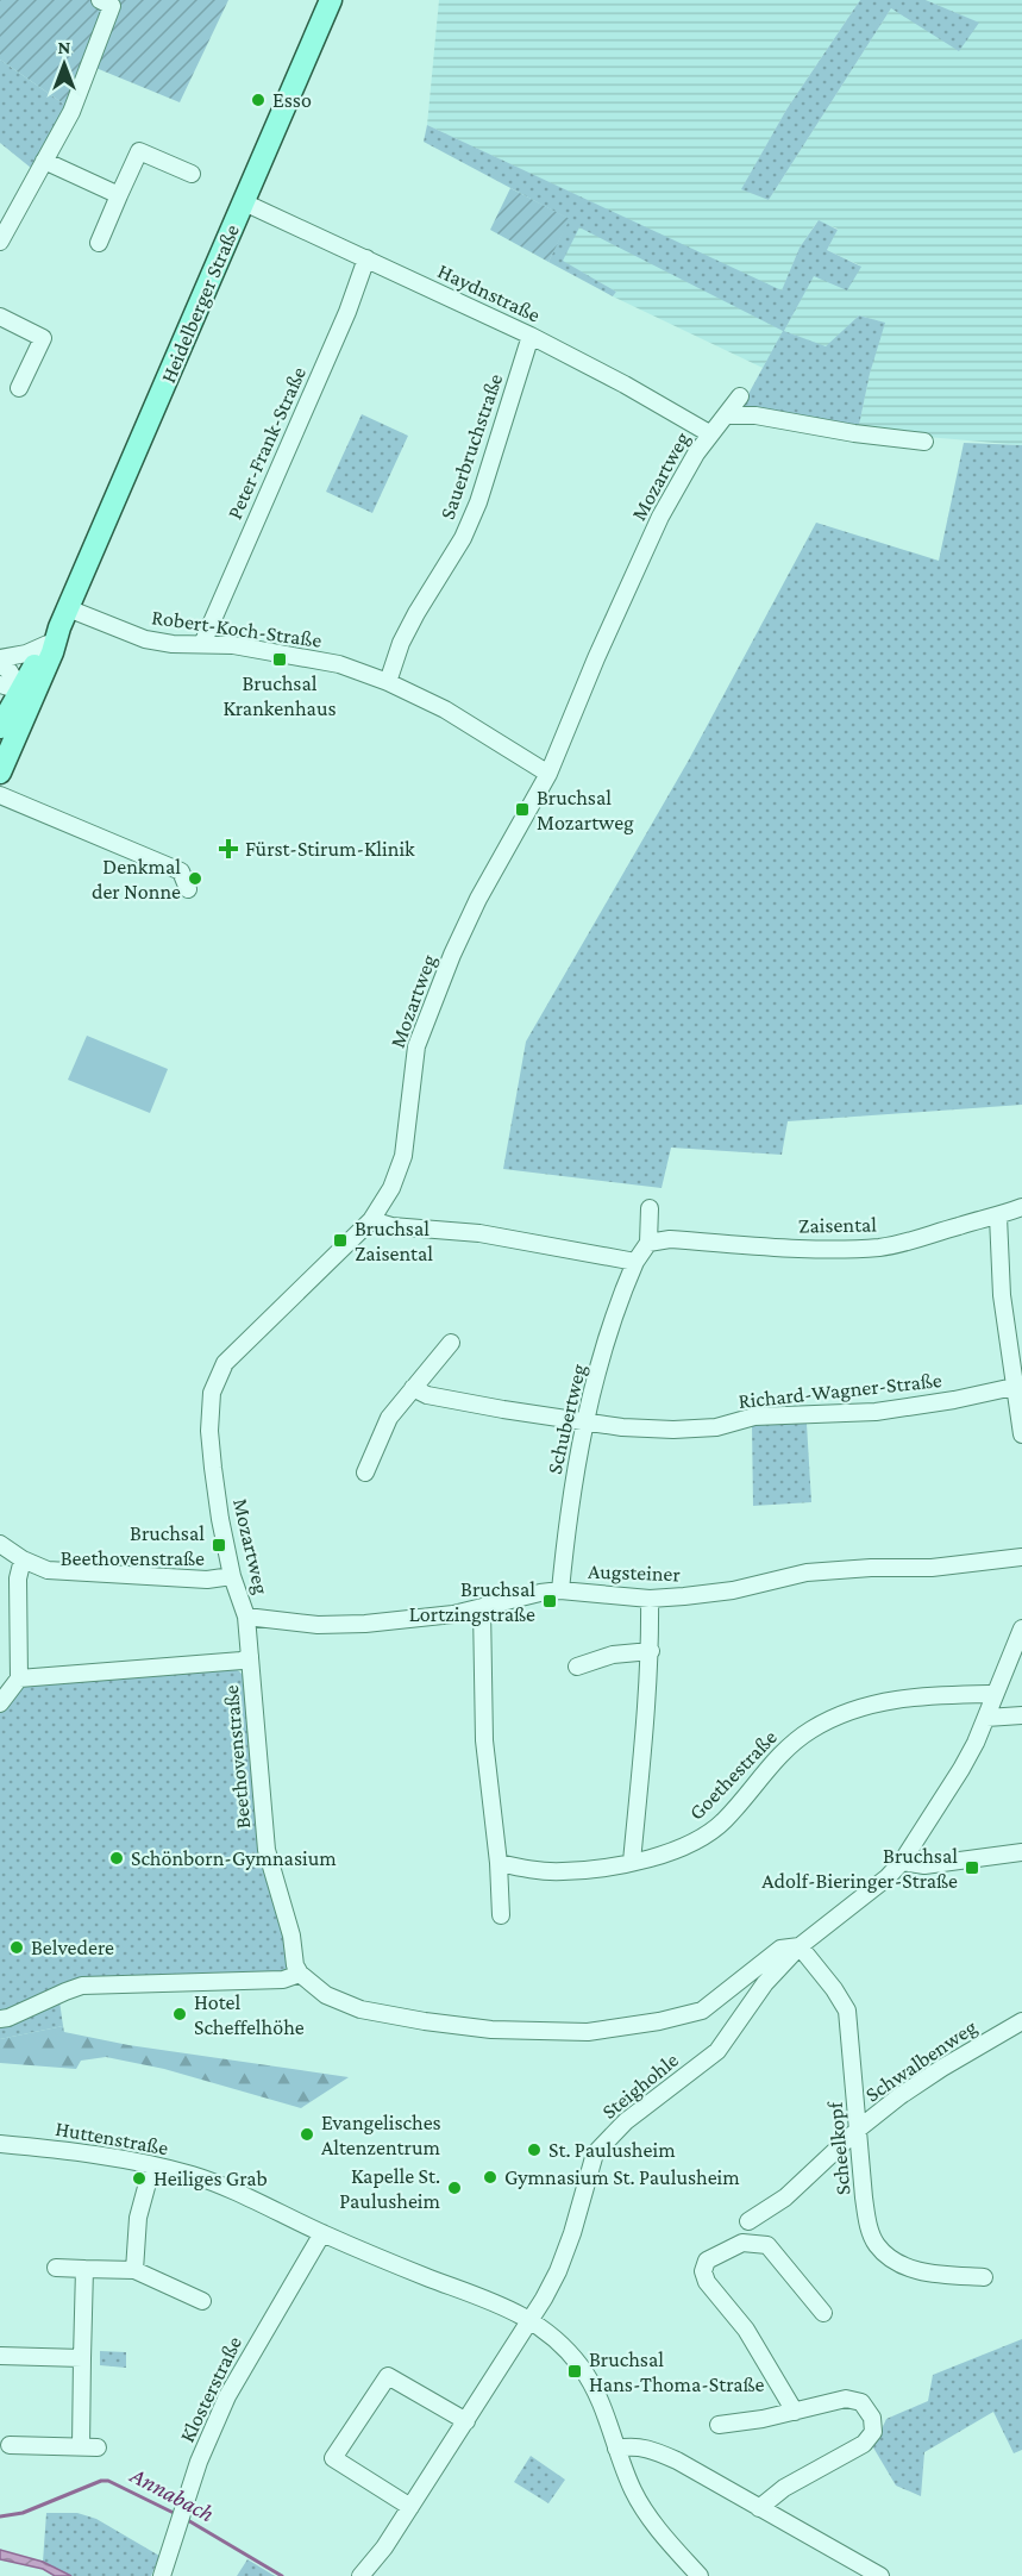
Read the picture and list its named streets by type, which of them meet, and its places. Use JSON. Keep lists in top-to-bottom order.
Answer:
{
  "streets": {
    "main road": ["Heidelberger Straße"],
    "street": [
      "Haydnstraße",
      "Peter-Frank-Straße",
      "Sauerbruchstraße",
      "Mozartweg",
      "Robert-Koch-Straße",
      "Zaisental",
      "Richard-Wagner-Straße",
      "Schubertweg",
      "Augsteiner",
      "Beethovenstraße",
      "Goethestraße",
      "Schwalbenweg",
      "Steighohle",
      "Huttenstraße",
      "Scheelkopf",
      "Klosterstraße"
    ]
  },
  "crossings": [
    ["Haydnstraße", "Heidelberger Straße"],
    ["Haydnstraße", "Peter-Frank-Straße"],
    ["Haydnstraße", "Sauerbruchstraße"],
    ["Haydnstraße", "Mozartweg"],
    ["Heidelberger Straße", "Robert-Koch-Straße"],
    ["Peter-Frank-Straße", "Robert-Koch-Straße"],
    ["Sauerbruchstraße", "Robert-Koch-Straße"],
    ["Mozartweg", "Robert-Koch-Straße"],
    ["Mozartweg", "Augsteiner"],
    ["Mozartweg", "Beethovenstraße"],
    ["Richard-Wagner-Straße", "Schubertweg"],
    ["Schubertweg", "Augsteiner"],
    ["Augsteiner", "Beethovenstraße"],
    ["Schwalbenweg", "Scheelkopf"],
    ["Steighohle", "Huttenstraße"],
    ["Steighohle", "Scheelkopf"],
    ["Huttenstraße", "Klosterstraße"]
  ],
  "water": ["Annabach"],
  "places": {
    "other": [
      "Esso",
      "Denkmal der Nonne",
      "Schönborn-Gymnasium",
      "Belvedere",
      "Hotel Scheffelhöhe",
      "Evangelisches Altenzentrum",
      "St. Paulusheim",
      "Gymnasium St. Paulusheim",
      "Heiliges Grab",
      "Kapelle St. Paulusheim"
    ],
    "transit": [
      "Bruchsal Krankenhaus",
      "Bruchsal Mozartweg",
      "Bruchsal Zaisental",
      "Bruchsal Beethovenstraße",
      "Bruchsal Lortzingstraße",
      "Bruchsal Adolf-Bieringer-Straße",
      "Bruchsal Hans-Thoma-Straße"
    ],
    "health": ["Fürst-Stirum-Klinik"]
  },
  "north": "top"
}
